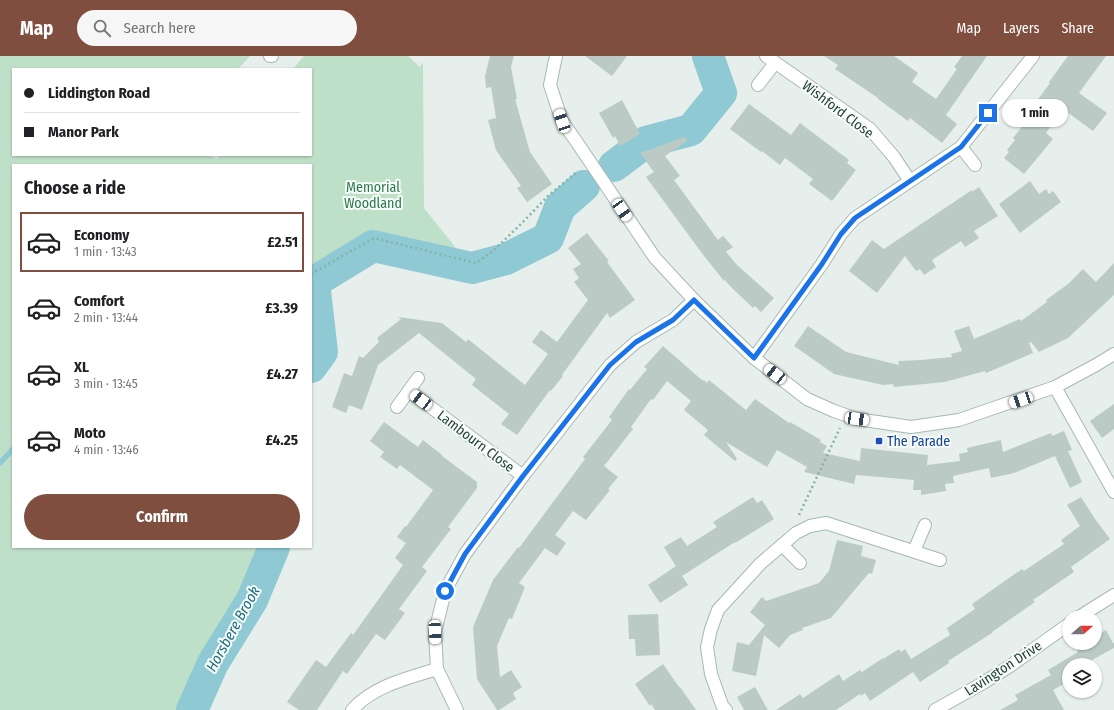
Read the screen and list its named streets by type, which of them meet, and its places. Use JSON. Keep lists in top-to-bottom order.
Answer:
{
  "streets": {
    "street": ["Wishford Close", "Lambourn Close", "Lavington Drive"]
  },
  "water": ["Horsbere Brook"],
  "parks": ["Memorial Woodland"],
  "places": {
    "transit": ["The Parade"]
  },
  "north": "right",
  "page": {
    "header": "Map",
    "search": "Search here",
    "nav": ["Map", "Layers", "Share"],
    "banner": ["Liddington Road", "Manor Park"],
    "bubble": "1 min",
    "heading": "Choose a ride",
    "list": [
      {
        "name": "Economy",
        "note": "1 min · 13:43",
        "value": "£2.51"
      },
      {
        "name": "Comfort",
        "note": "2 min · 13:44",
        "value": "£3.39"
      },
      {
        "name": "XL",
        "note": "3 min · 13:45",
        "value": "£4.27"
      },
      {
        "name": "Moto",
        "note": "4 min · 13:46",
        "value": "£4.25"
      }
    ],
    "buttons": "Confirm"
  }
}
